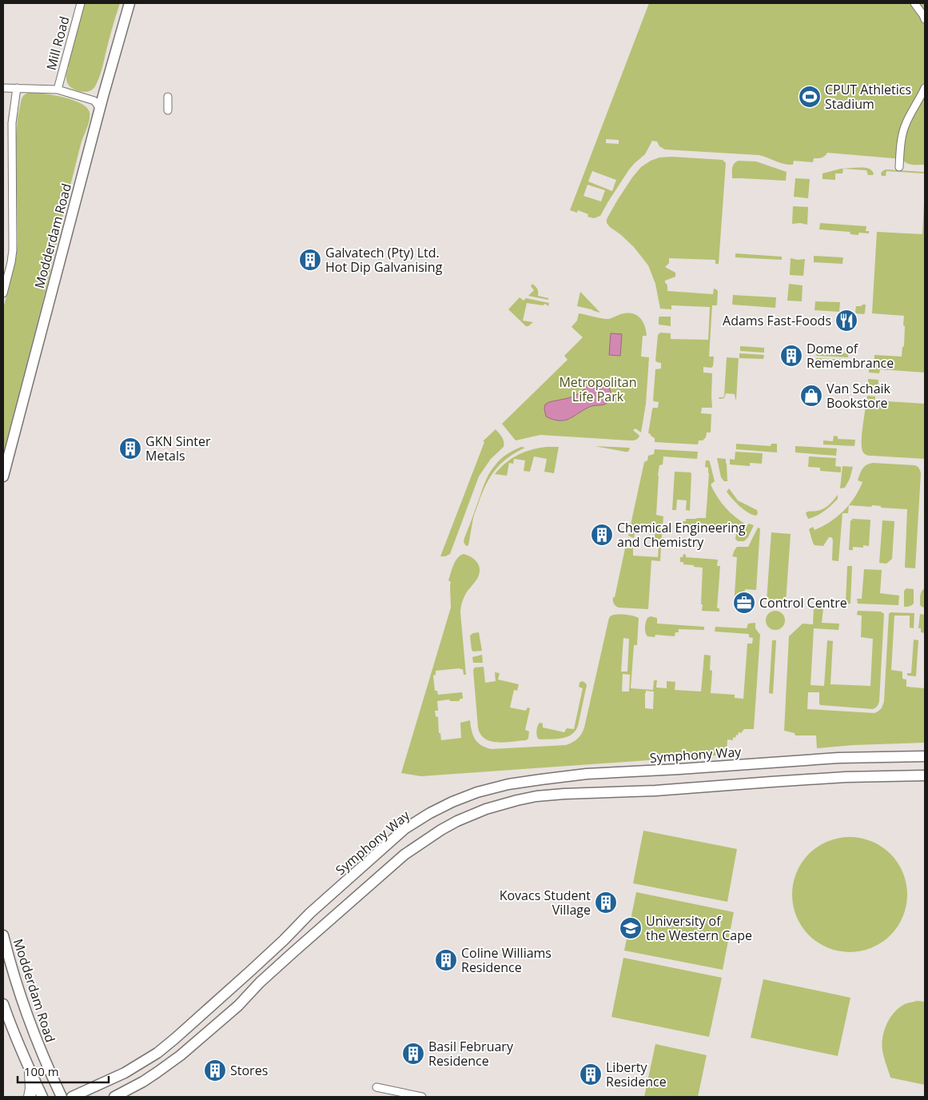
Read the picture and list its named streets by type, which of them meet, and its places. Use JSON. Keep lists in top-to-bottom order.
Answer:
{
  "streets": {
    "main road": ["Modderdam Road", "Symphony Way"],
    "street": ["Mill Road"]
  },
  "parks": ["Metropolitan Life Park"],
  "places": {
    "sports": ["CPUT Athletics Stadium"],
    "building": [
      "Galvatech (Pty) Ltd. Hot Dip Galvanising",
      "Dome of Remembrance",
      "GKN Sinter Metals",
      "Chemical Engineering and Chemistry",
      "Kovacs Student Village",
      "Coline Williams Residence",
      "Basil February Residence",
      "Stores",
      "Liberty Residence"
    ],
    "restaurant": ["Adams Fast-Foods"],
    "shop": ["Van Schaik Bookstore"],
    "office": ["Control Centre"],
    "school or university": ["University of the Western Cape"]
  },
  "scale_bar": "100 m"
}
